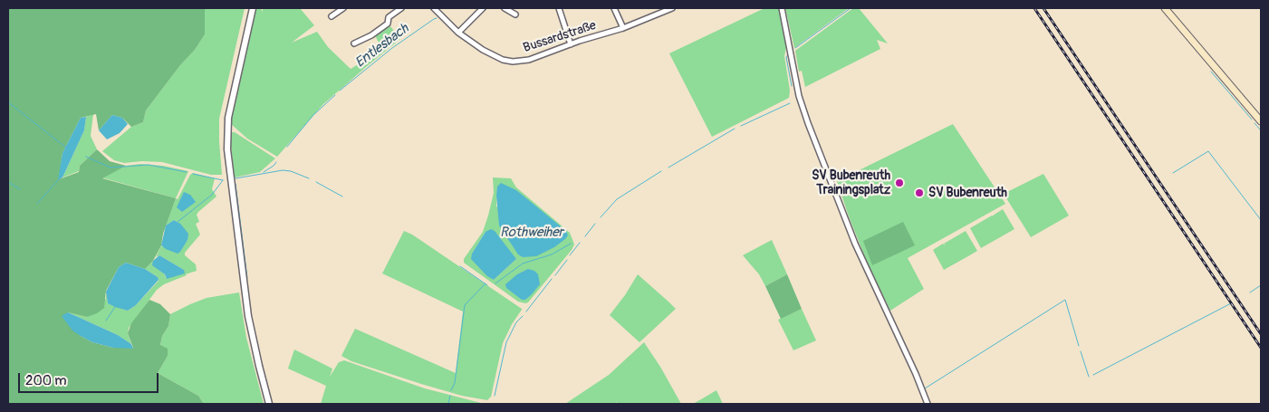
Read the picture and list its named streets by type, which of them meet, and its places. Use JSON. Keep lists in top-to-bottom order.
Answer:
{
  "streets": {
    "street": ["Bussardstraße"]
  },
  "water": ["Entlesbach", "Rothweiher"],
  "places": ["SV Bubenreuth Trainingsplatz", "SV Bubenreuth"],
  "scale_bar": "200 m"
}
